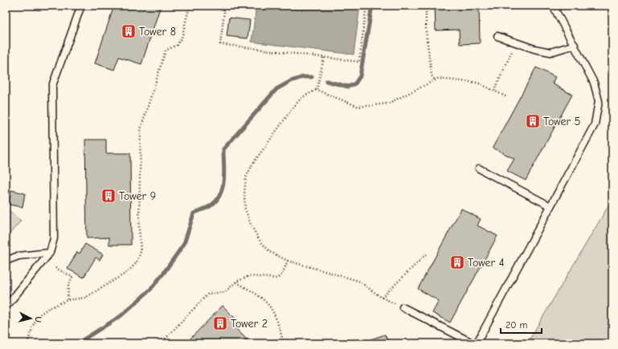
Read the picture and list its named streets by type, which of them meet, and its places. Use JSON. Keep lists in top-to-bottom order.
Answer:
{
  "places": {
    "building": [
      "Tower 8",
      "Tower 5",
      "Tower 9",
      "Tower 4",
      "Tower 2"
    ]
  },
  "scale_bar": "20 m",
  "north": "right"
}
